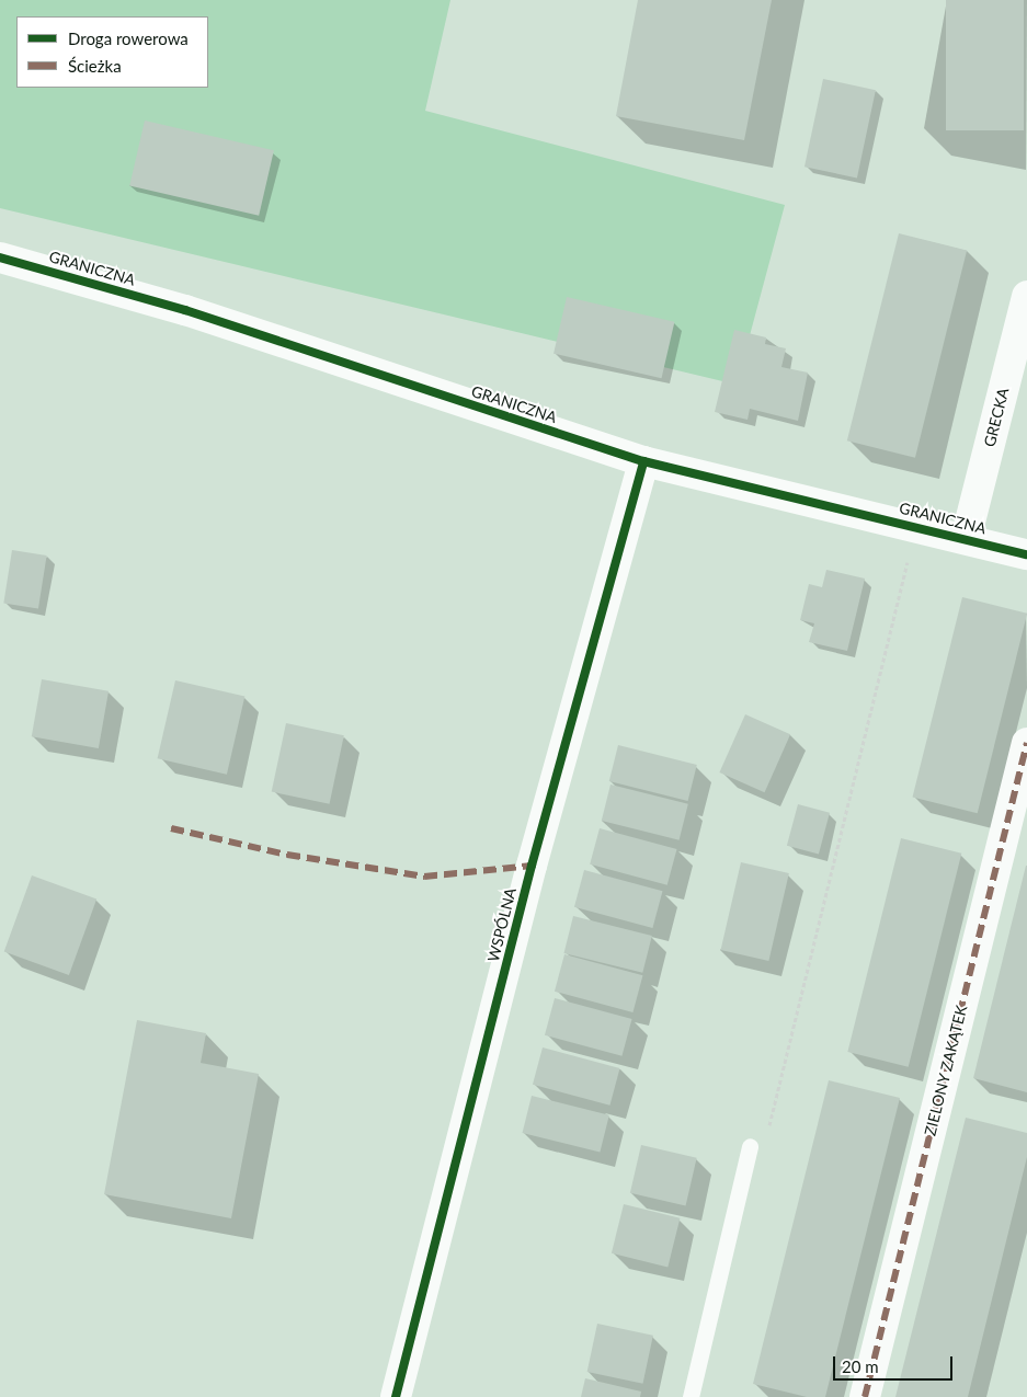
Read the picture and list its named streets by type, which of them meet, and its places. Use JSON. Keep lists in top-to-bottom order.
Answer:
{
  "streets": {
    "street": [
      "GRANICZNA",
      "GRECKA",
      "WSPÓLNA",
      "ZIELONY ZAKĄTEK"
    ]
  },
  "crossings": [
    ["GRANICZNA", "GRECKA"],
    ["GRANICZNA", "WSPÓLNA"]
  ],
  "legend": ["Droga rowerowa", "Ścieżka"],
  "scale_bar": "20 m"
}
